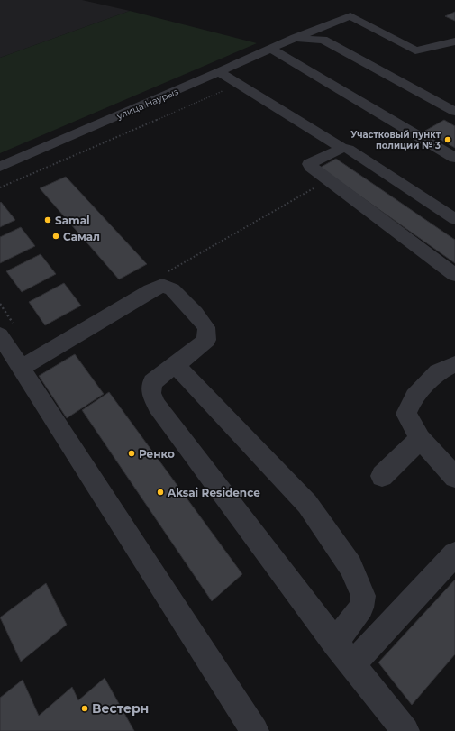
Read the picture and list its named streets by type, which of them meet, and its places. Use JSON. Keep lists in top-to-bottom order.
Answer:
{
  "streets": {
    "street": ["улица Наурыз"]
  },
  "places": [
    "Участковый пункт полиции № 3",
    "Samal",
    "Самал",
    "Ренко",
    "Aksai Residence",
    "Вестерн"
  ]
}
